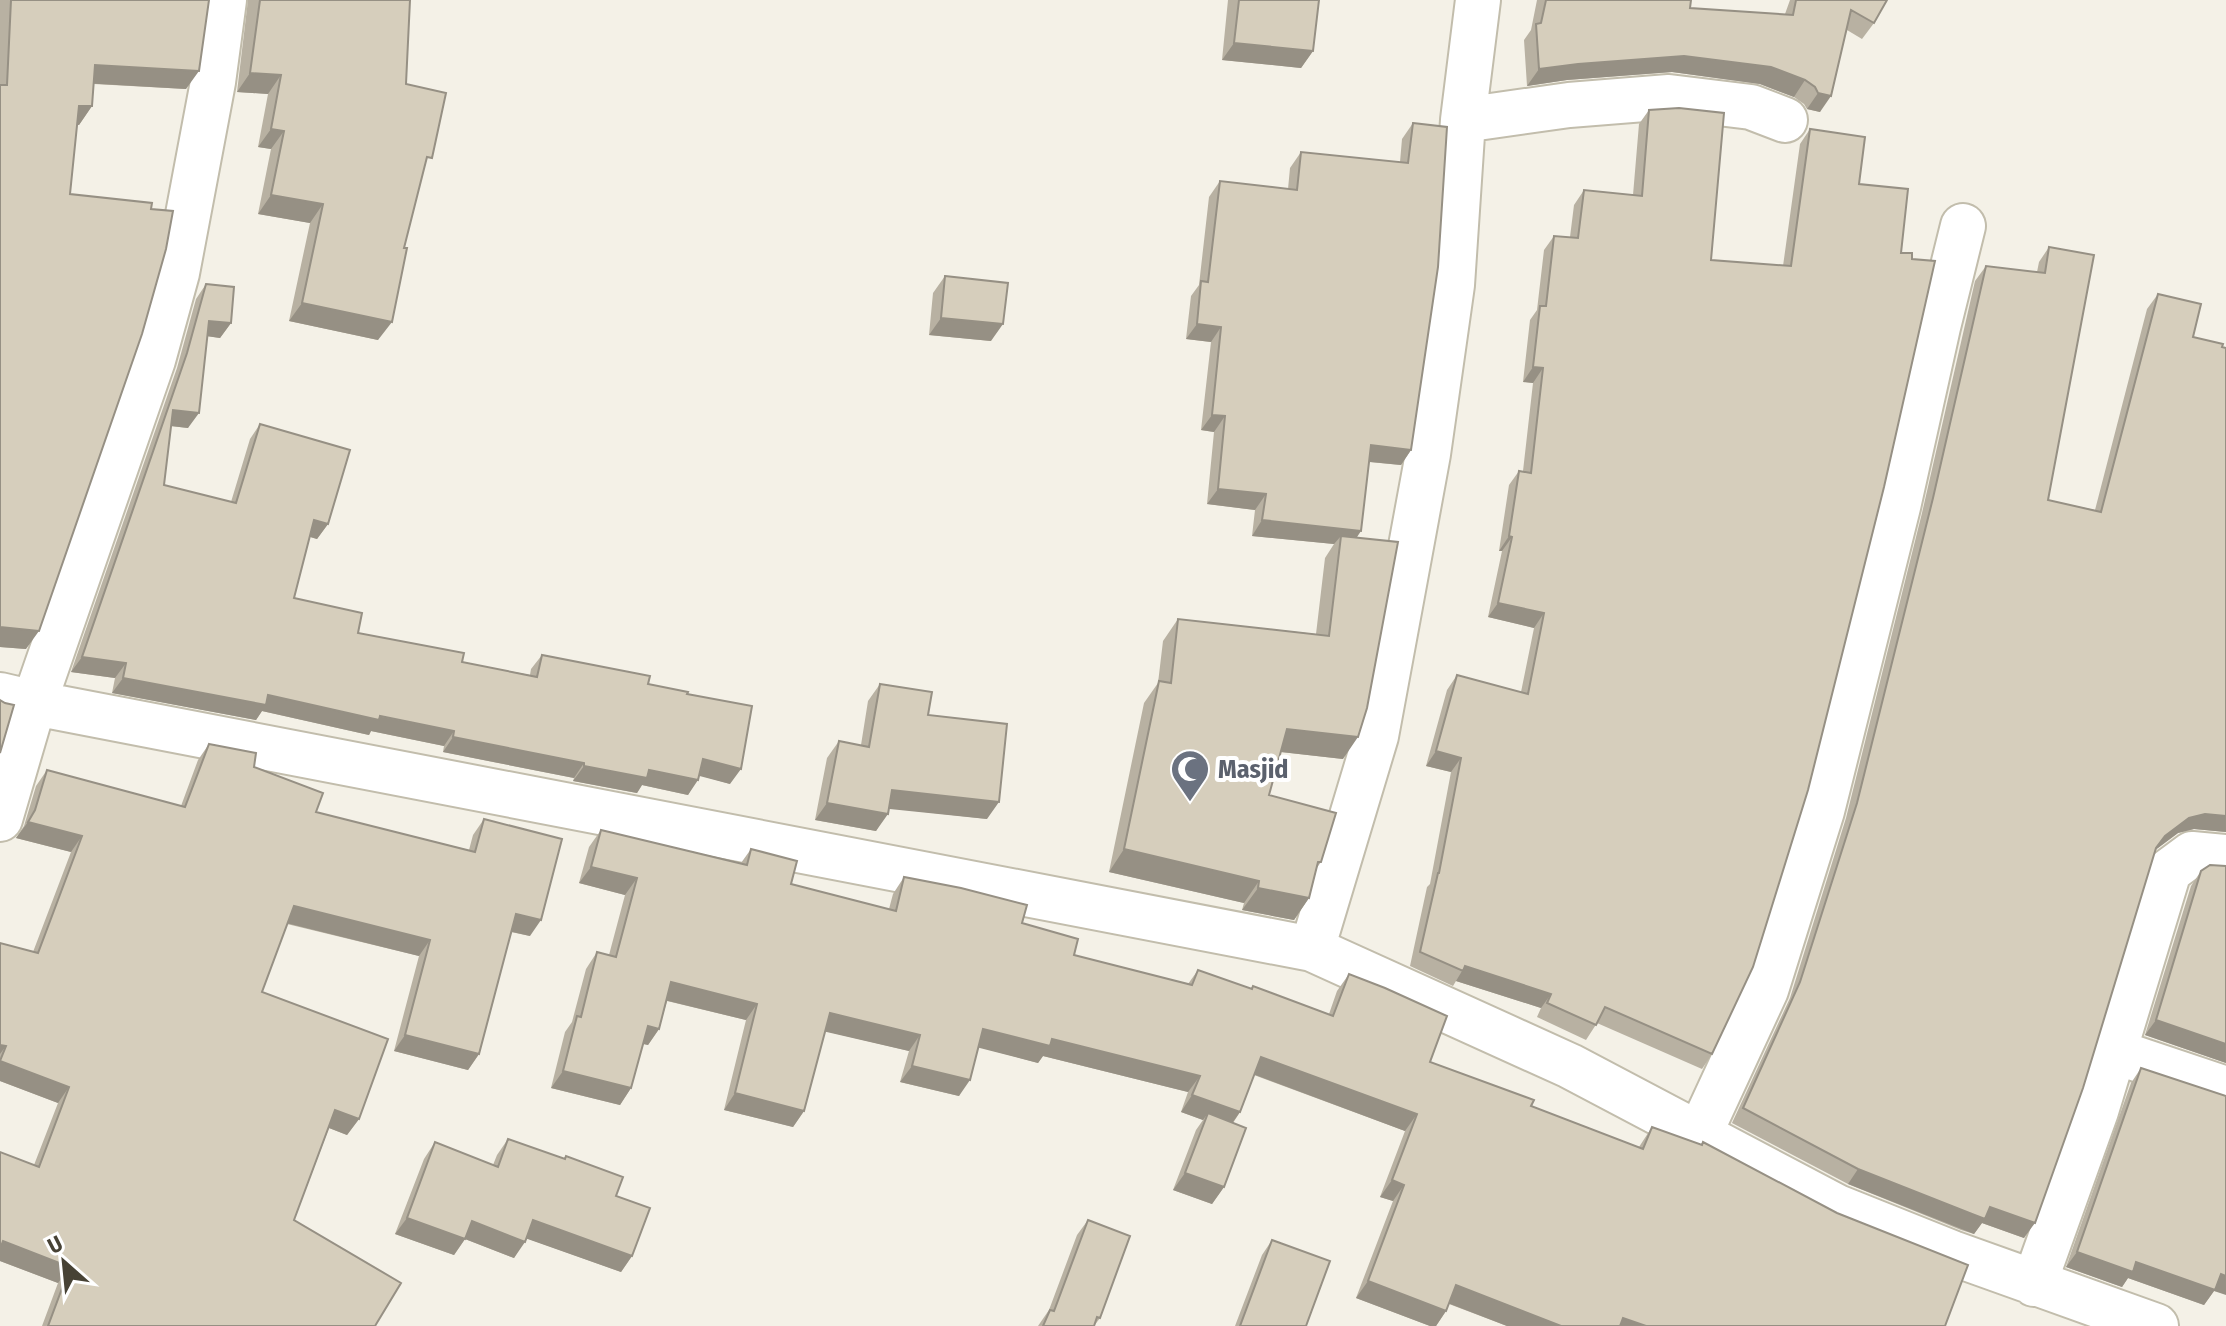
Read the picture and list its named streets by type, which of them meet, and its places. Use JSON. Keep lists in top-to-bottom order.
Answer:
{
  "places": {
    "mosque": ["Masjid"]
  },
  "north": "top left"
}
